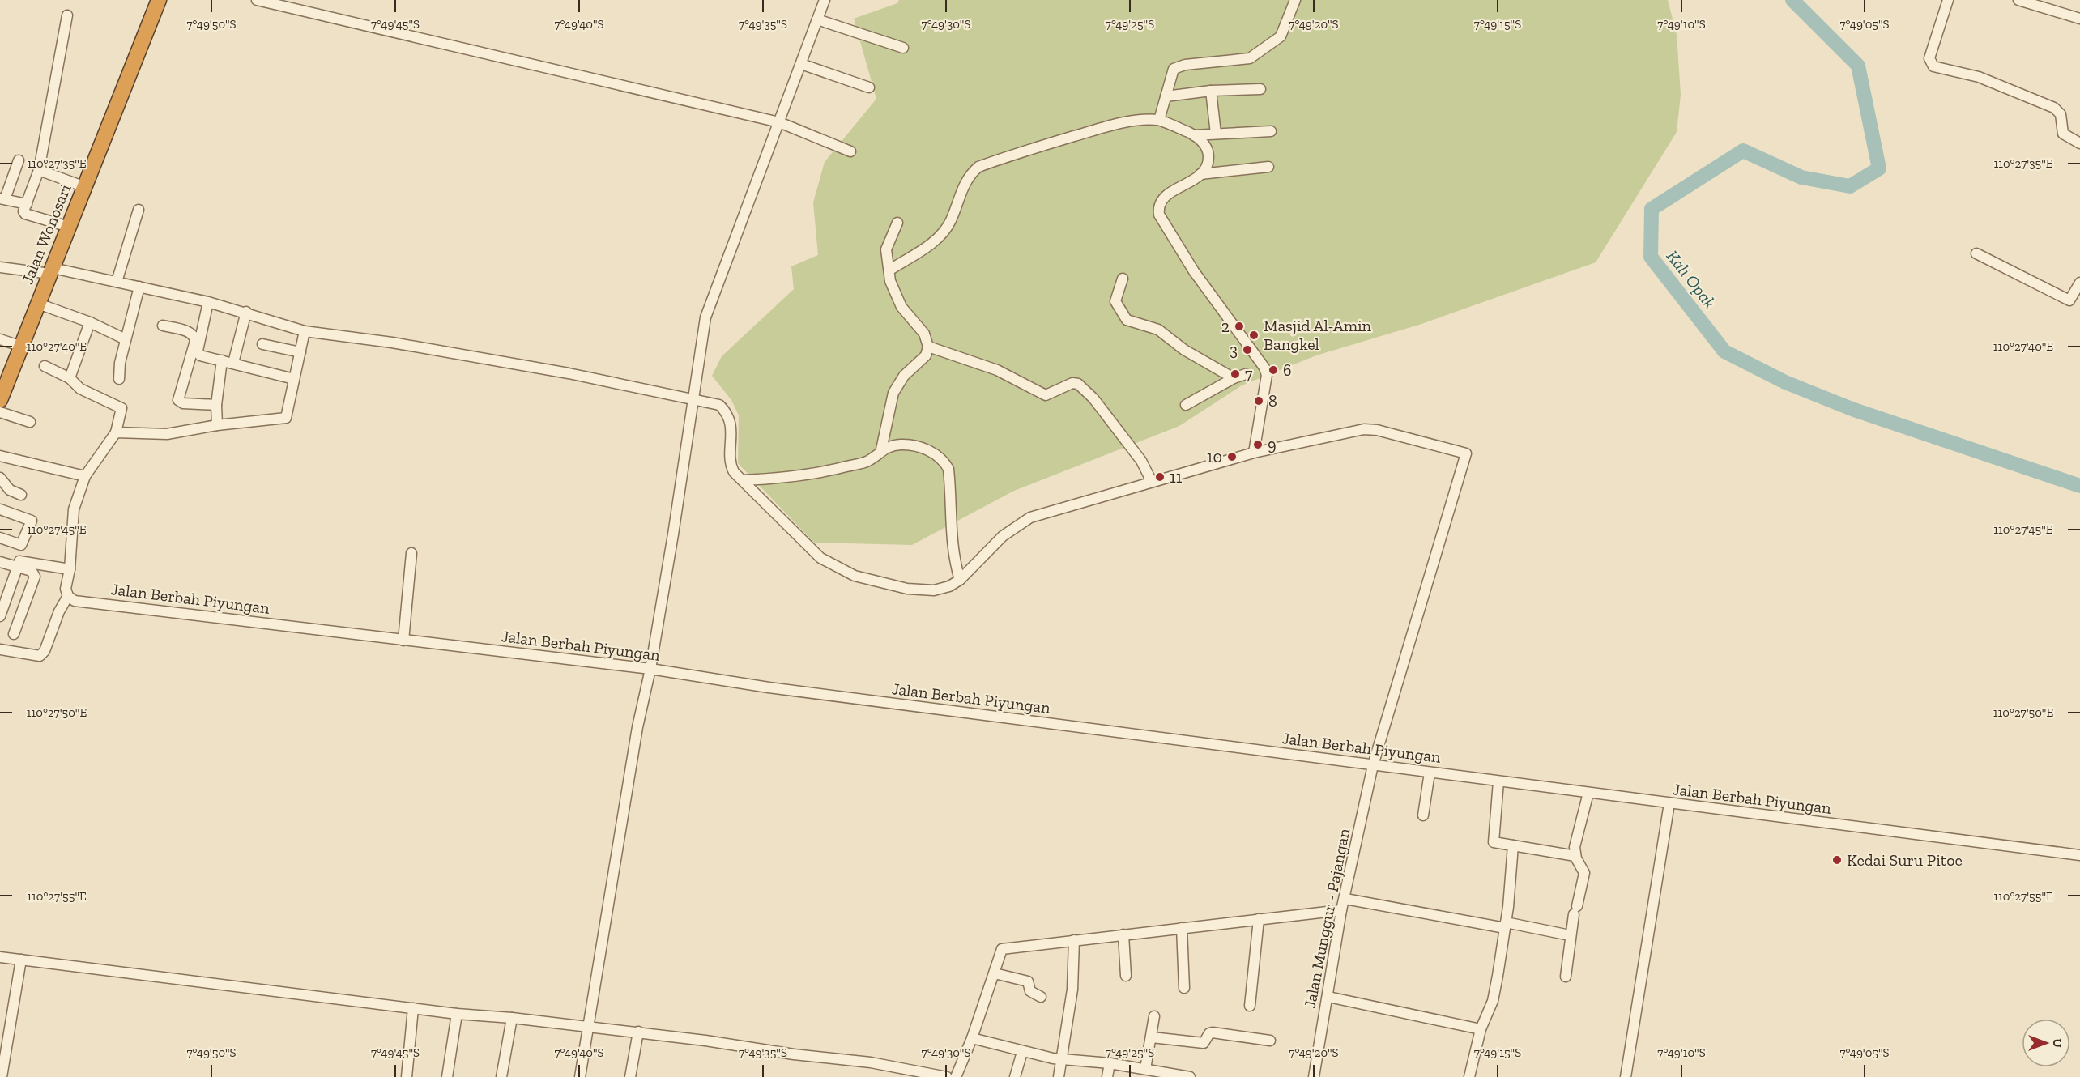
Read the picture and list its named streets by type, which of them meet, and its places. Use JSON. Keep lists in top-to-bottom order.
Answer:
{
  "streets": {
    "highway": ["Jalan Wonosari"],
    "street": ["Jalan Berbah Piyungan", "Jalan Munggur - Pajangan"]
  },
  "crossings": [
    ["Jalan Berbah Piyungan", "Jalan Munggur - Pajangan"]
  ],
  "water": ["Kali Opak"],
  "places": [
    "2",
    "Masjid Al-Amin Bangkel",
    "3",
    "6",
    "7",
    "8",
    "9",
    "10",
    "11",
    "Kedai Suru Pitoe"
  ],
  "north": "right",
  "coordinates": [
    "7°49'50\"S",
    "7°49'45\"S",
    "7°49'40\"S",
    "7°49'35\"S",
    "7°49'30\"S",
    "7°49'25\"S",
    "7°49'20\"S",
    "7°49'15\"S",
    "7°49'10\"S",
    "7°49'05\"S",
    "110°27'35\"E",
    "110°27'40\"E",
    "110°27'45\"E",
    "110°27'50\"E",
    "110°27'55\"E"
  ]
}
